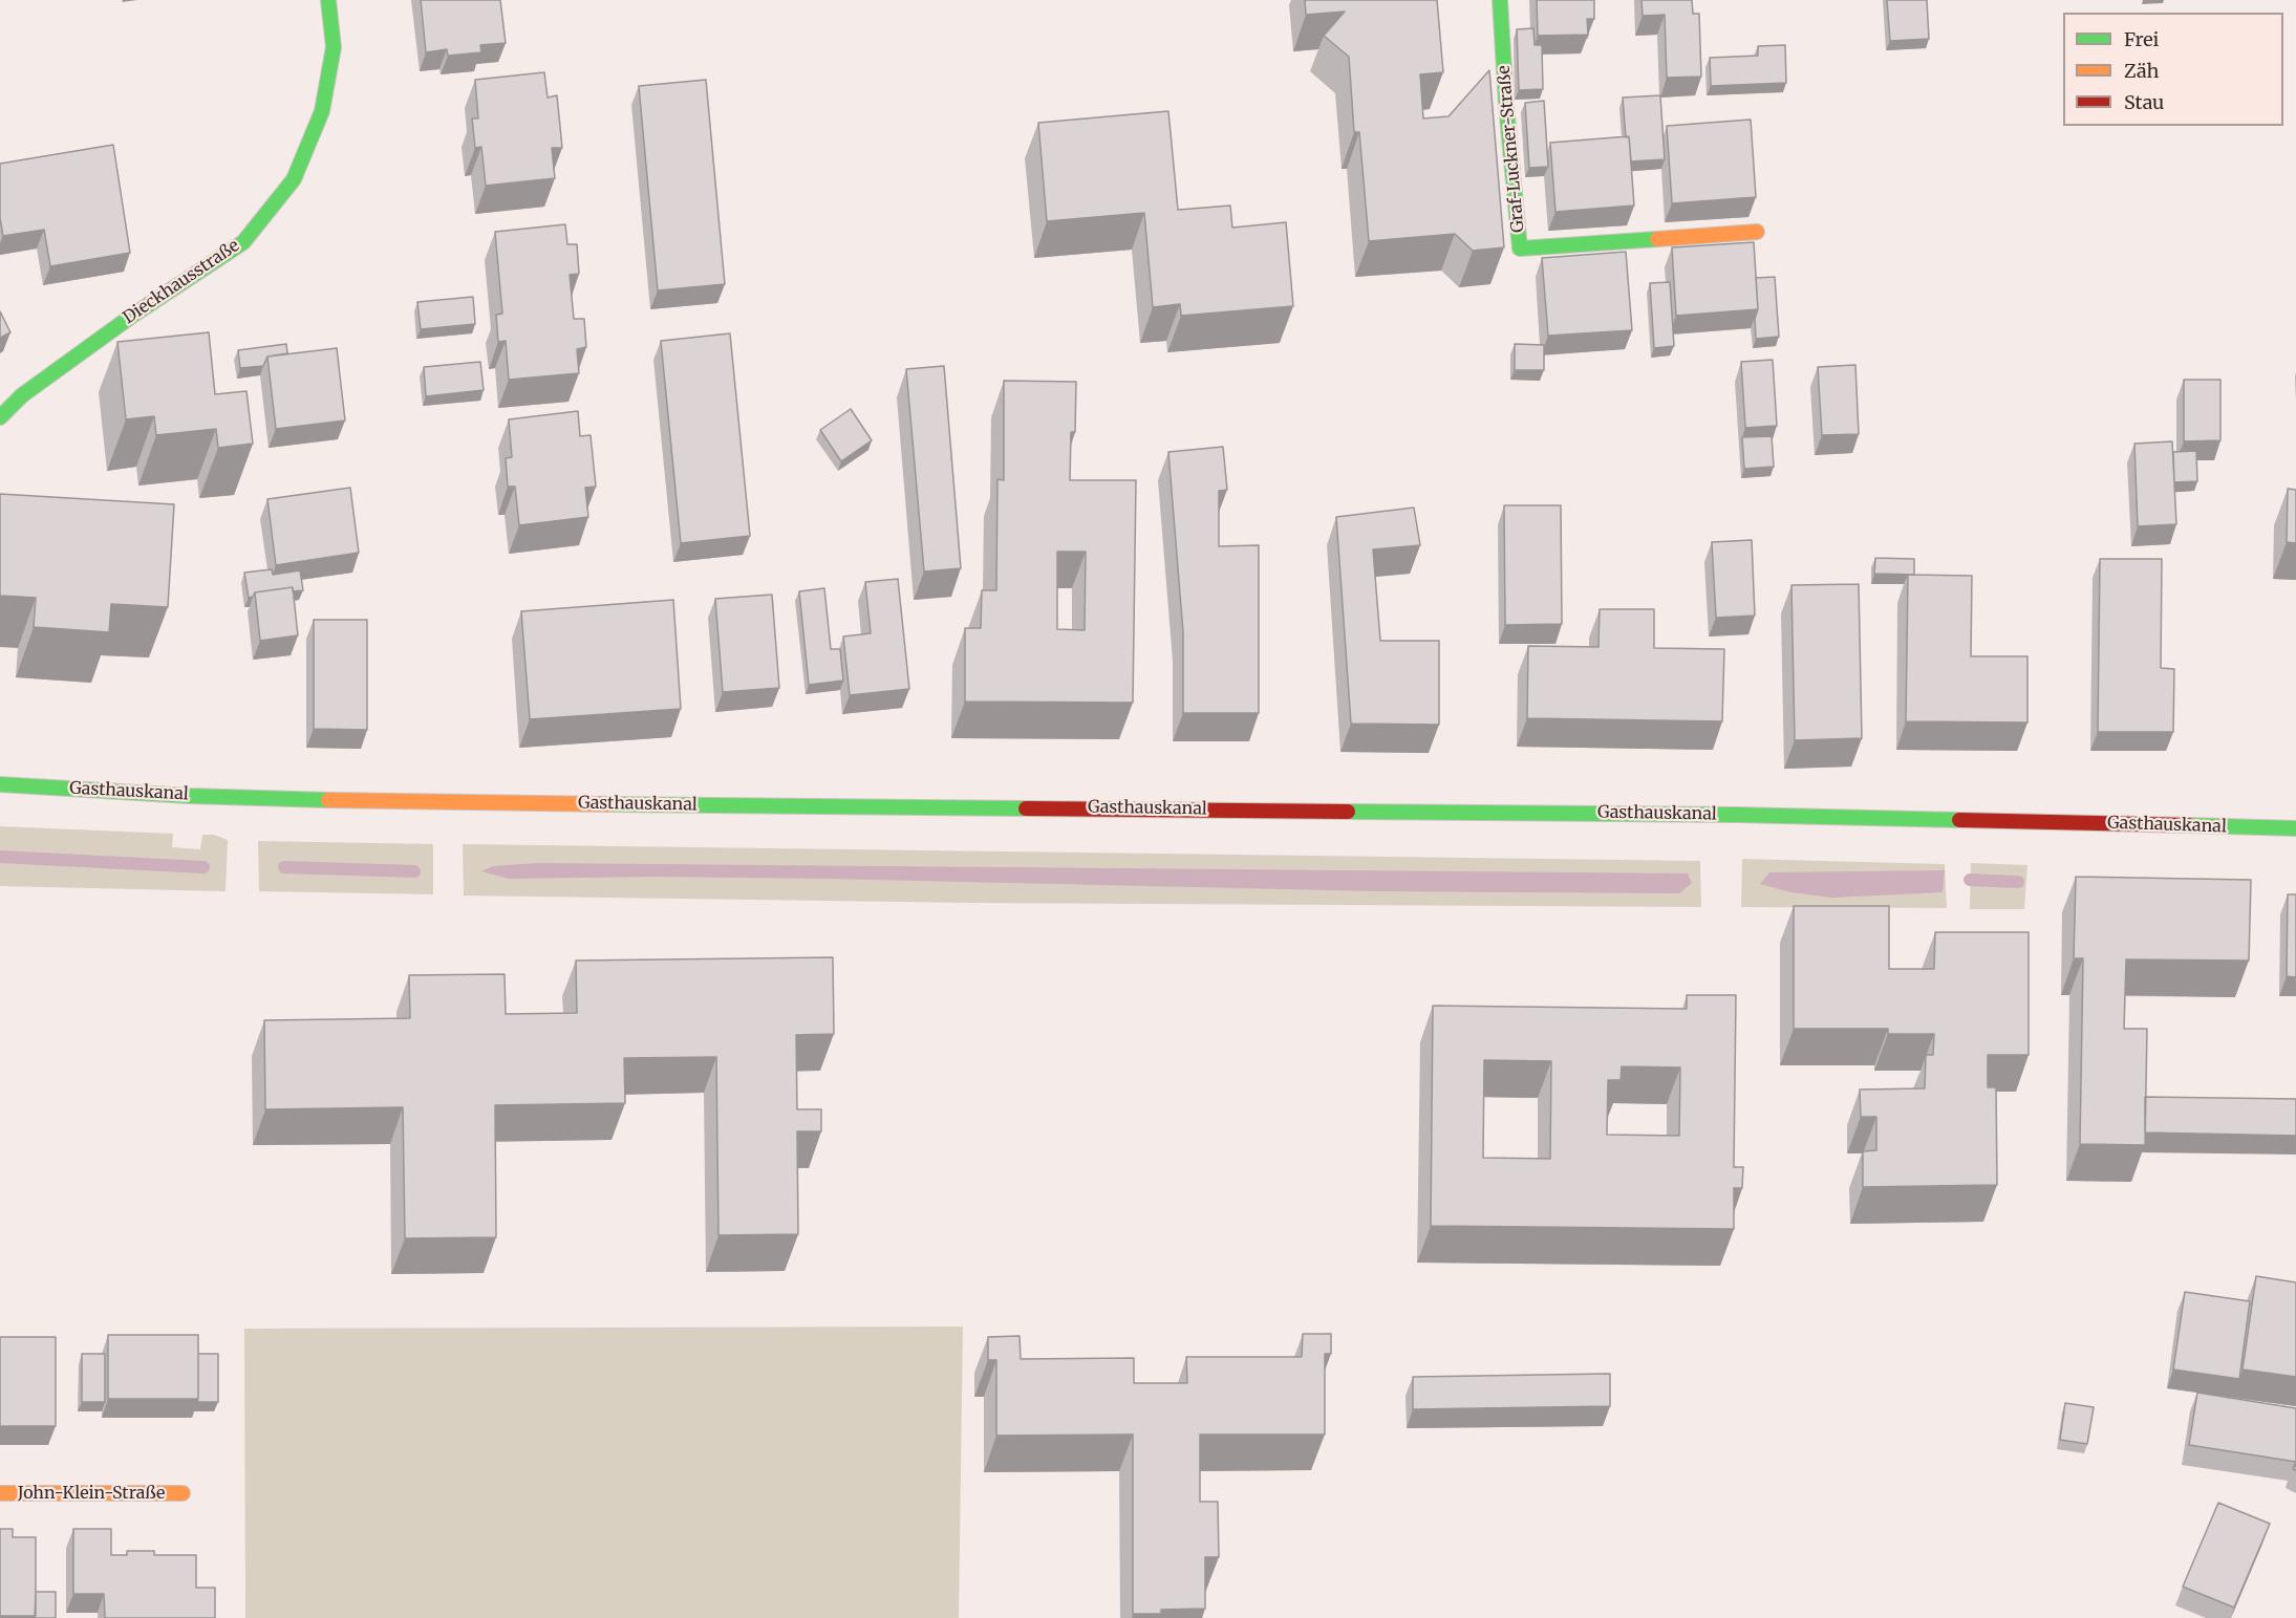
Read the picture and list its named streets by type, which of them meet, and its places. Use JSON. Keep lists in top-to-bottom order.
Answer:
{
  "streets": {
    "street": [
      "Graf-Luckner-Straße",
      "Dieckhausstraße",
      "Gasthauskanal",
      "John-Klein-Straße"
    ]
  },
  "legend": ["Frei", "Zäh", "Stau"]
}
